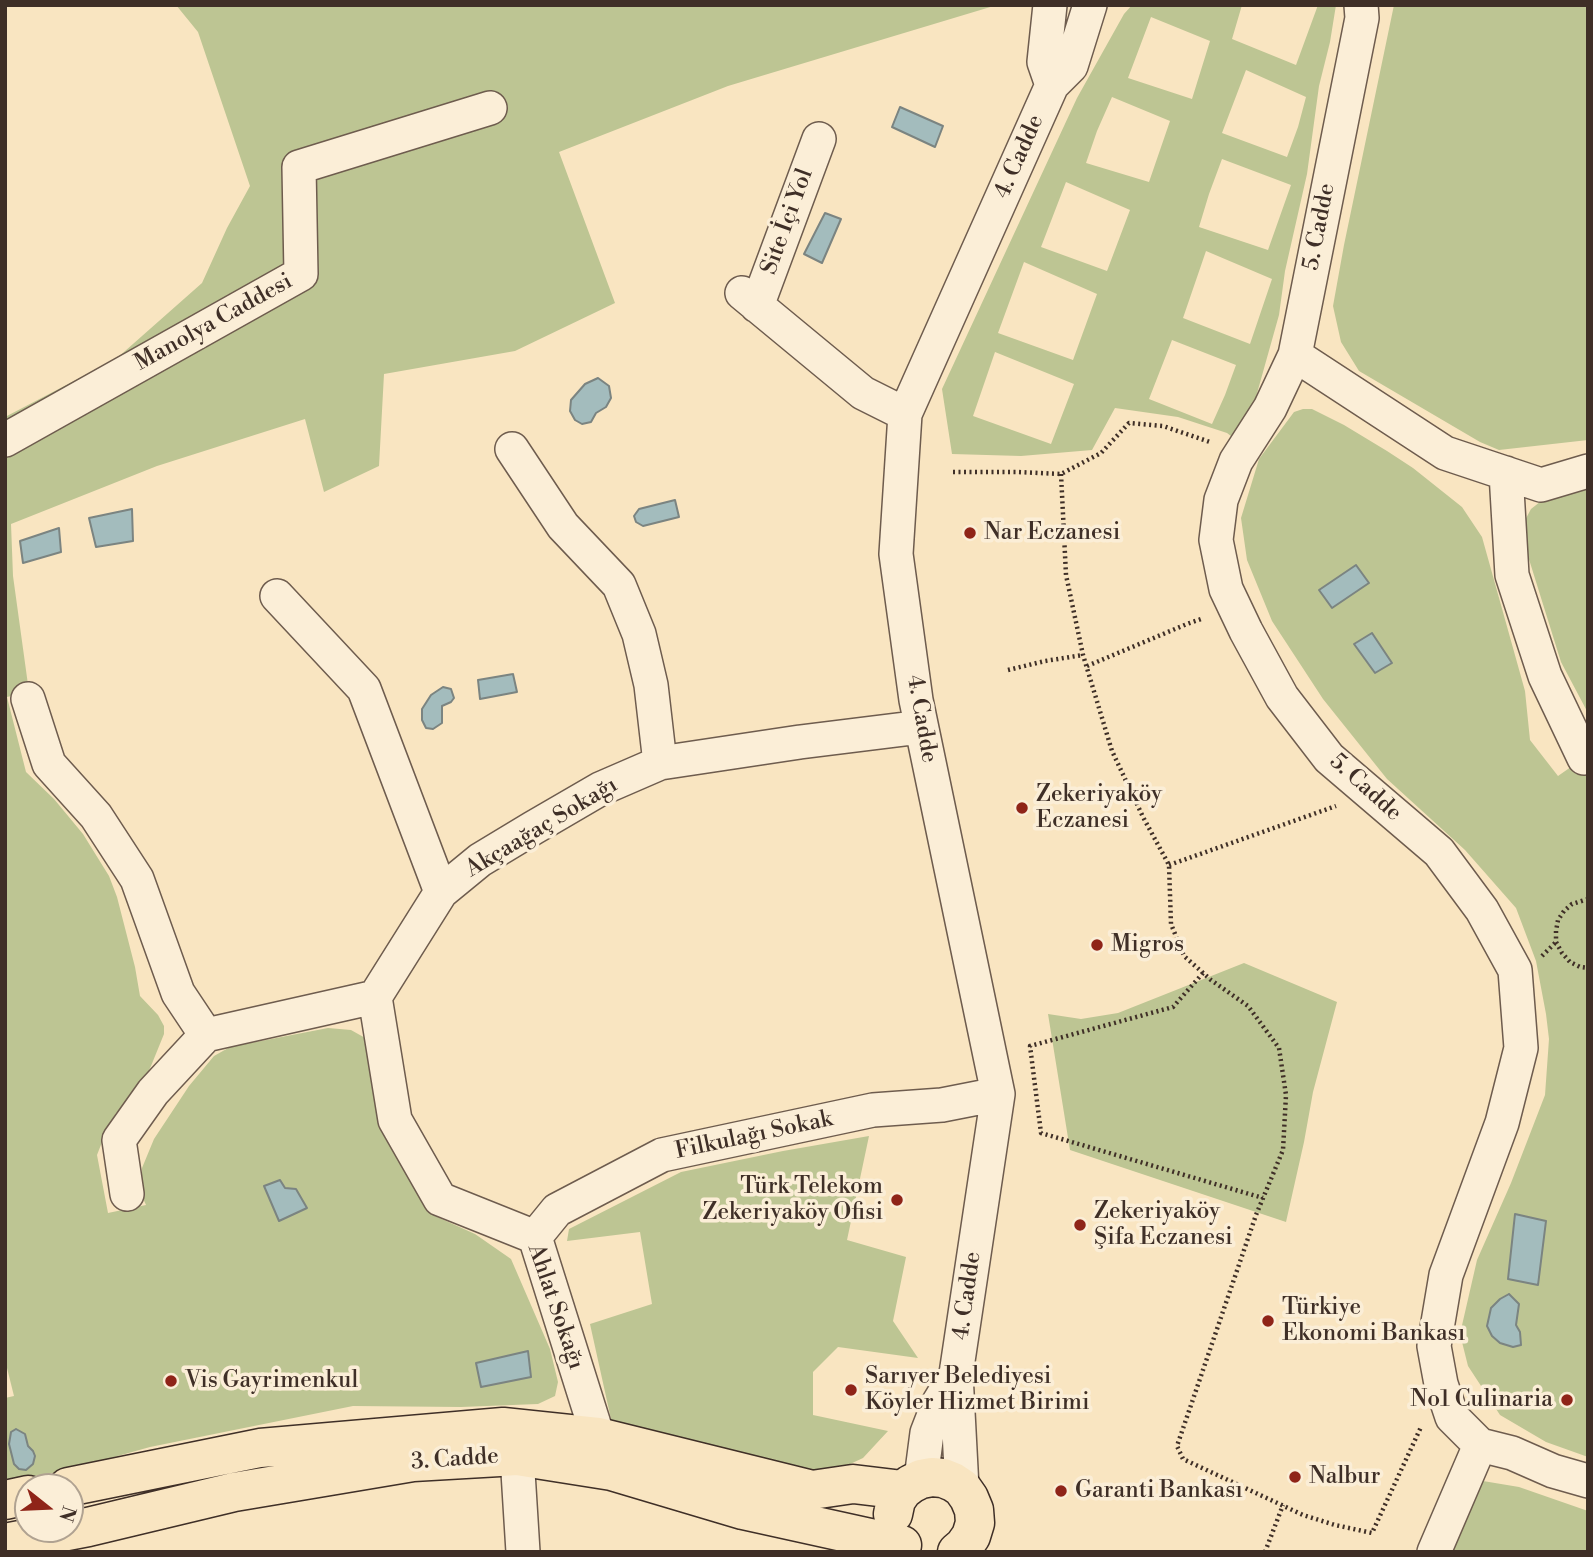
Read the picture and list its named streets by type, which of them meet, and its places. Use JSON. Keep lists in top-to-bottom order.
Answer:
{
  "streets": {
    "main road": ["3. Cadde"],
    "street": [
      "4. Cadde",
      "Site İçi Yol",
      "5. Cadde",
      "Manolya Caddesi",
      "Akçaağaç Sokağı",
      "Filkulağı Sokak",
      "Ahlat Sokağı"
    ]
  },
  "crossings": [
    ["4. Cadde", "Site İçi Yol"],
    ["4. Cadde", "Akçaağaç Sokağı"],
    ["4. Cadde", "Filkulağı Sokak"],
    ["Akçaağaç Sokağı", "Ahlat Sokağı"],
    ["Filkulağı Sokak", "Ahlat Sokağı"],
    ["Ahlat Sokağı", "3. Cadde"]
  ],
  "places": [
    "Nar Eczanesi",
    "Zekeriyaköy Eczanesi",
    "Migros",
    "Türk Telekom Zekeriyaköy Ofisi",
    "Zekeriyaköy Şifa Eczanesi",
    "Türkiye Ekonomi Bankası",
    "Vis Gayrimenkul",
    "Sarıyer Belediyesi Köyler Hizmet Birimi",
    "No1 Culinaria",
    "Nalbur",
    "Garanti Bankası"
  ],
  "north": "right"
}
